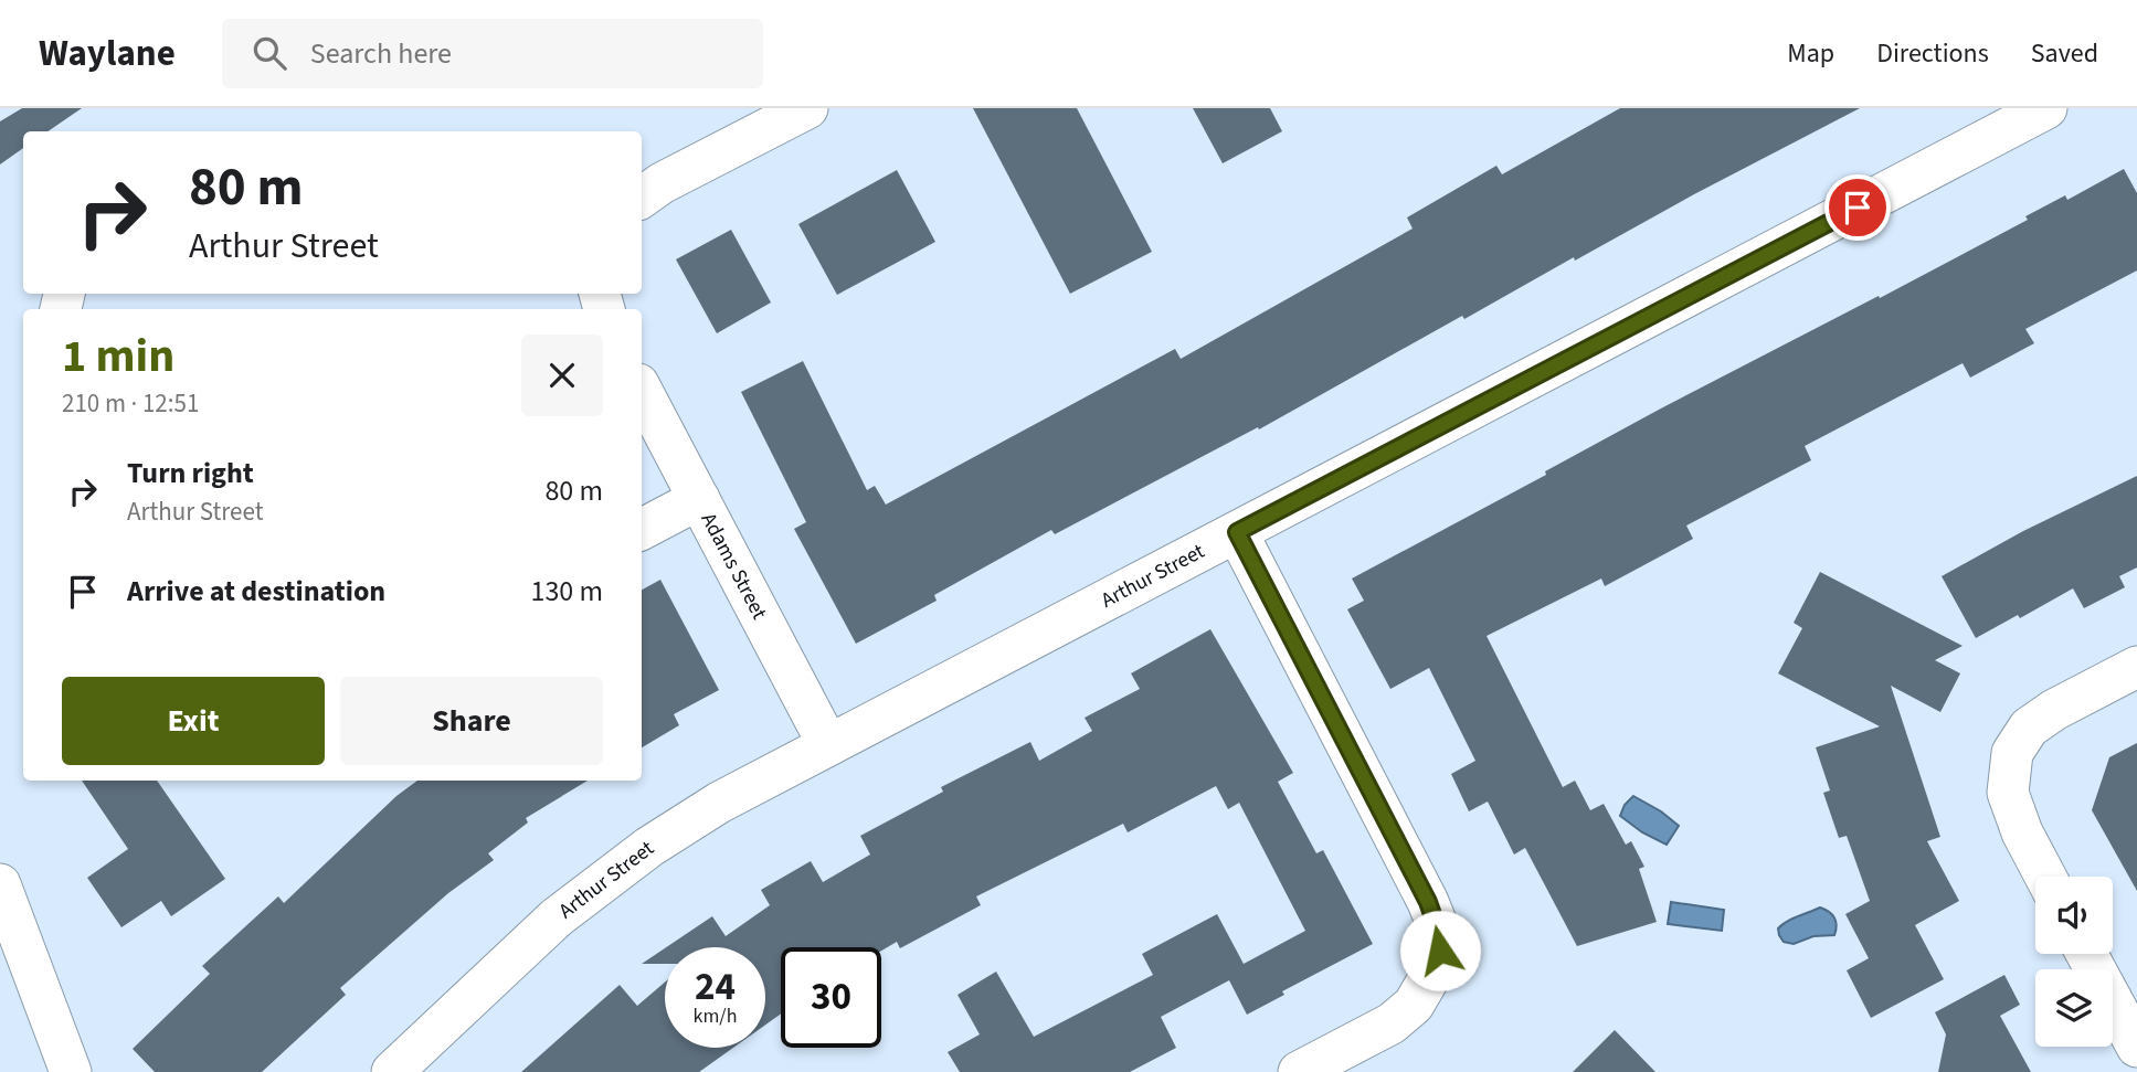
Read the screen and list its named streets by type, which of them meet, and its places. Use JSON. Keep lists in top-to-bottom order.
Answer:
{
  "streets": {
    "street": ["Adams Street", "Arthur Street"]
  },
  "crossings": [
    ["Adams Street", "Arthur Street"]
  ],
  "page": {
    "header": "Waylane",
    "search": "Search here",
    "nav": ["Map", "Directions", "Saved"],
    "turn": ["80 m", "Arthur Street"],
    "heading": ["1 min", "210 m · 12:51"],
    "list": [
      {
        "name": "Turn right",
        "note": "Arthur Street",
        "value": "80 m"
      },
      {
        "name": "Arrive at destination",
        "value": "130 m"
      }
    ],
    "buttons": ["Exit", "Share"],
    "speed": "24 km/h",
    "limit": "30"
  }
}
